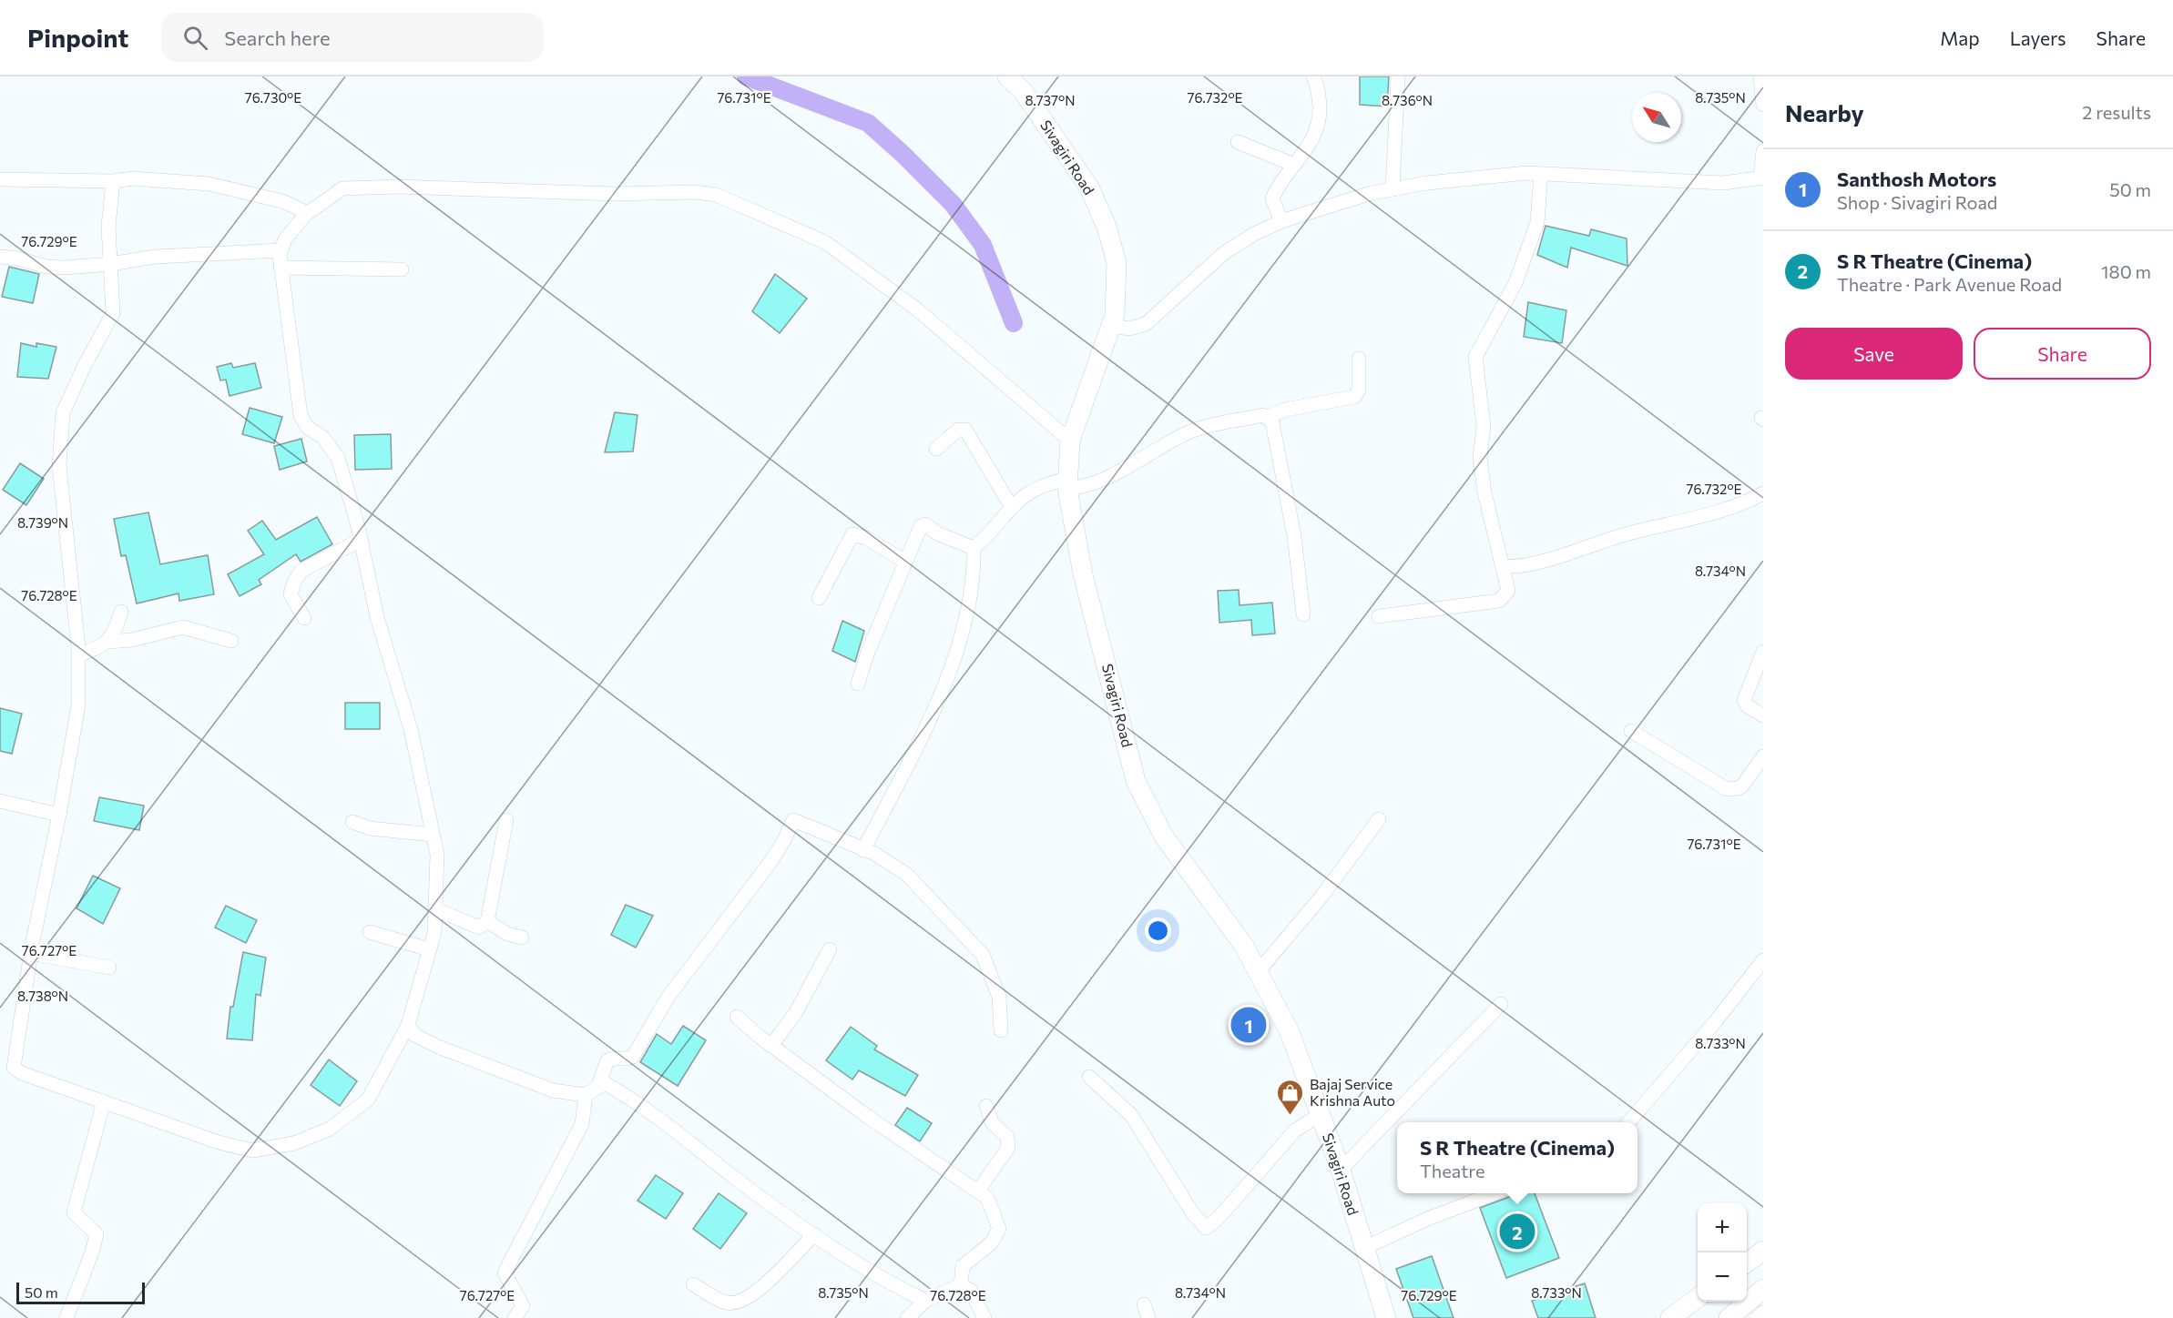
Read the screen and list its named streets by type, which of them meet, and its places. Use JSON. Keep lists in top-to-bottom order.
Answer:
{
  "streets": {
    "main road": ["Sivagiri Road"]
  },
  "places": {
    "shop": ["Bajaj Service Krishna Auto"]
  },
  "scale_bar": "50 m",
  "north": "top left",
  "page": {
    "header": "Pinpoint",
    "search": "Search here",
    "nav": ["Map", "Layers", "Share"],
    "heading": ["Nearby", "2 results"],
    "list": [
      {
        "mark": "1",
        "name": "Santhosh Motors",
        "note": "Shop · Sivagiri Road",
        "value": "50 m"
      },
      {
        "mark": "2",
        "name": "S R Theatre (Cinema)",
        "note": "Theatre · Park Avenue Road",
        "value": "180 m"
      }
    ],
    "buttons": ["Save", "Share"],
    "pins": ["1", "2"],
    "popup": ["S R Theatre (Cinema)", "Theatre"],
    "map_buttons": ["+", "−"],
    "scale": "50 m"
  },
  "coordinates": [
    "76.730°E",
    "76.731°E",
    "76.732°E",
    "8.735°N",
    "8.737°N",
    "8.736°N",
    "76.729°E",
    "8.739°N",
    "8.734°N",
    "76.728°E",
    "76.727°E",
    "8.738°N",
    "8.733°N"
  ]
}
